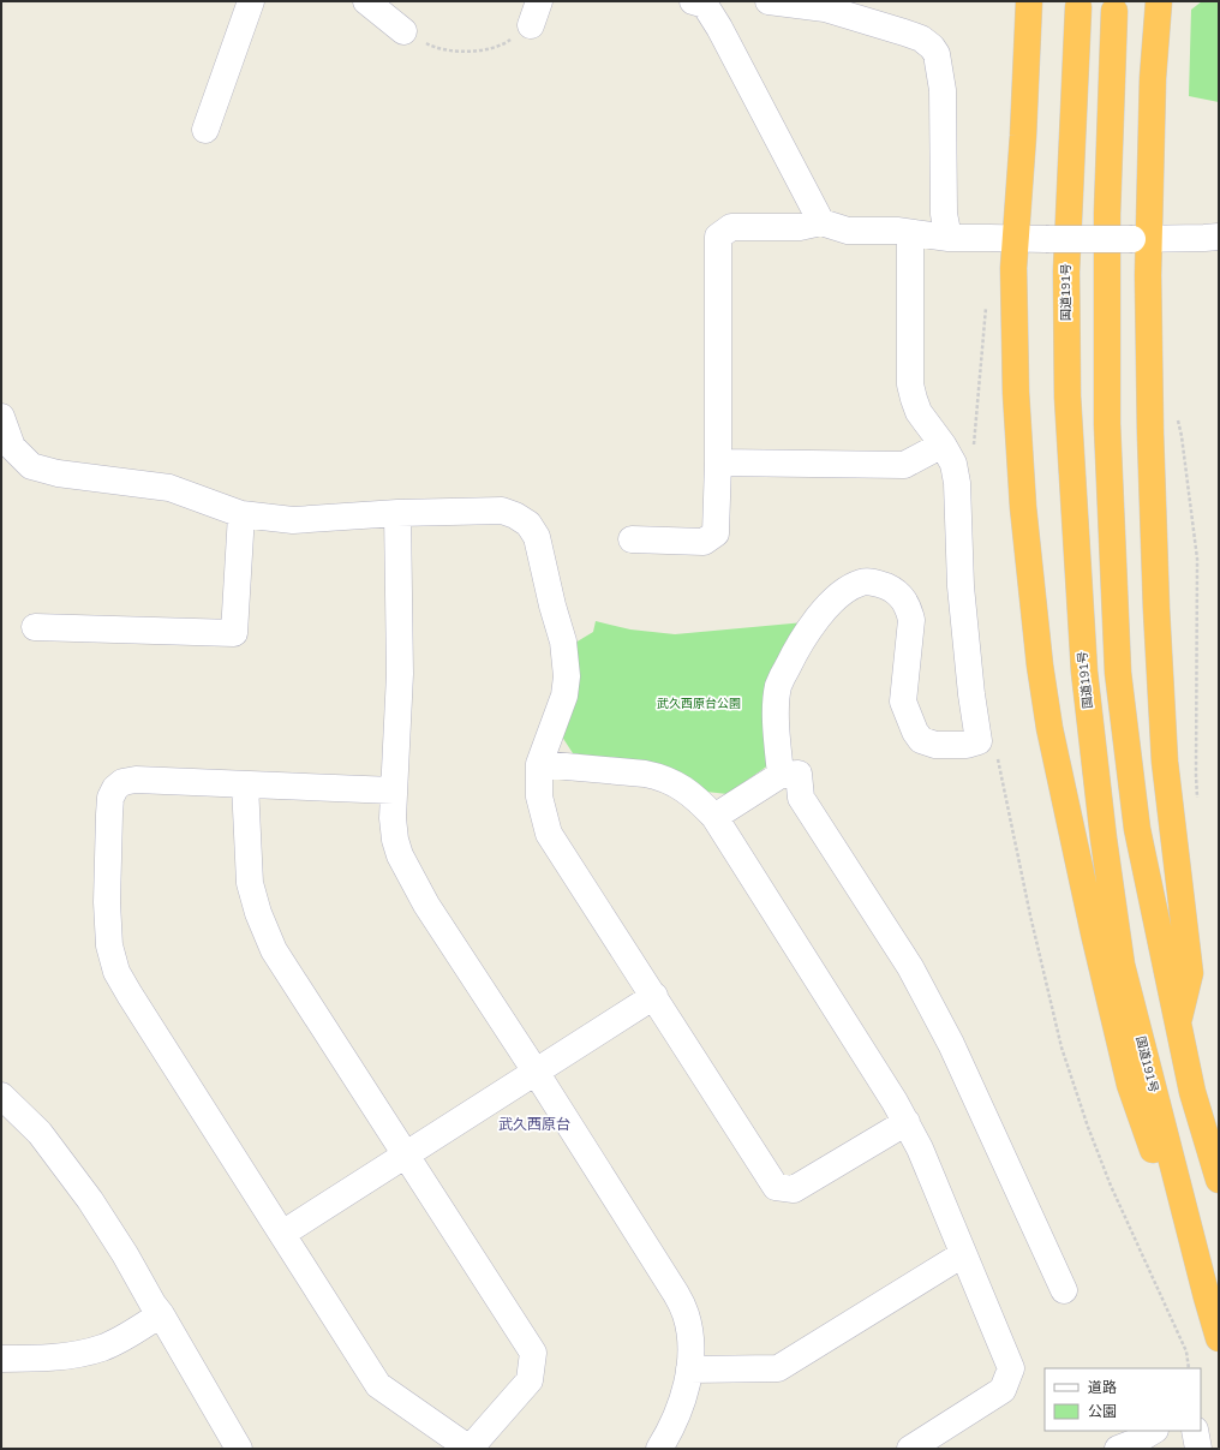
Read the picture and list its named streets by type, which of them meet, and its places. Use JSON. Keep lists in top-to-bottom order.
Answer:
{
  "streets": {
    "highway": ["国道191号"]
  },
  "districts": ["武久西原台"],
  "parks": ["武久西原台公園"],
  "legend": ["道路", "公園"]
}
